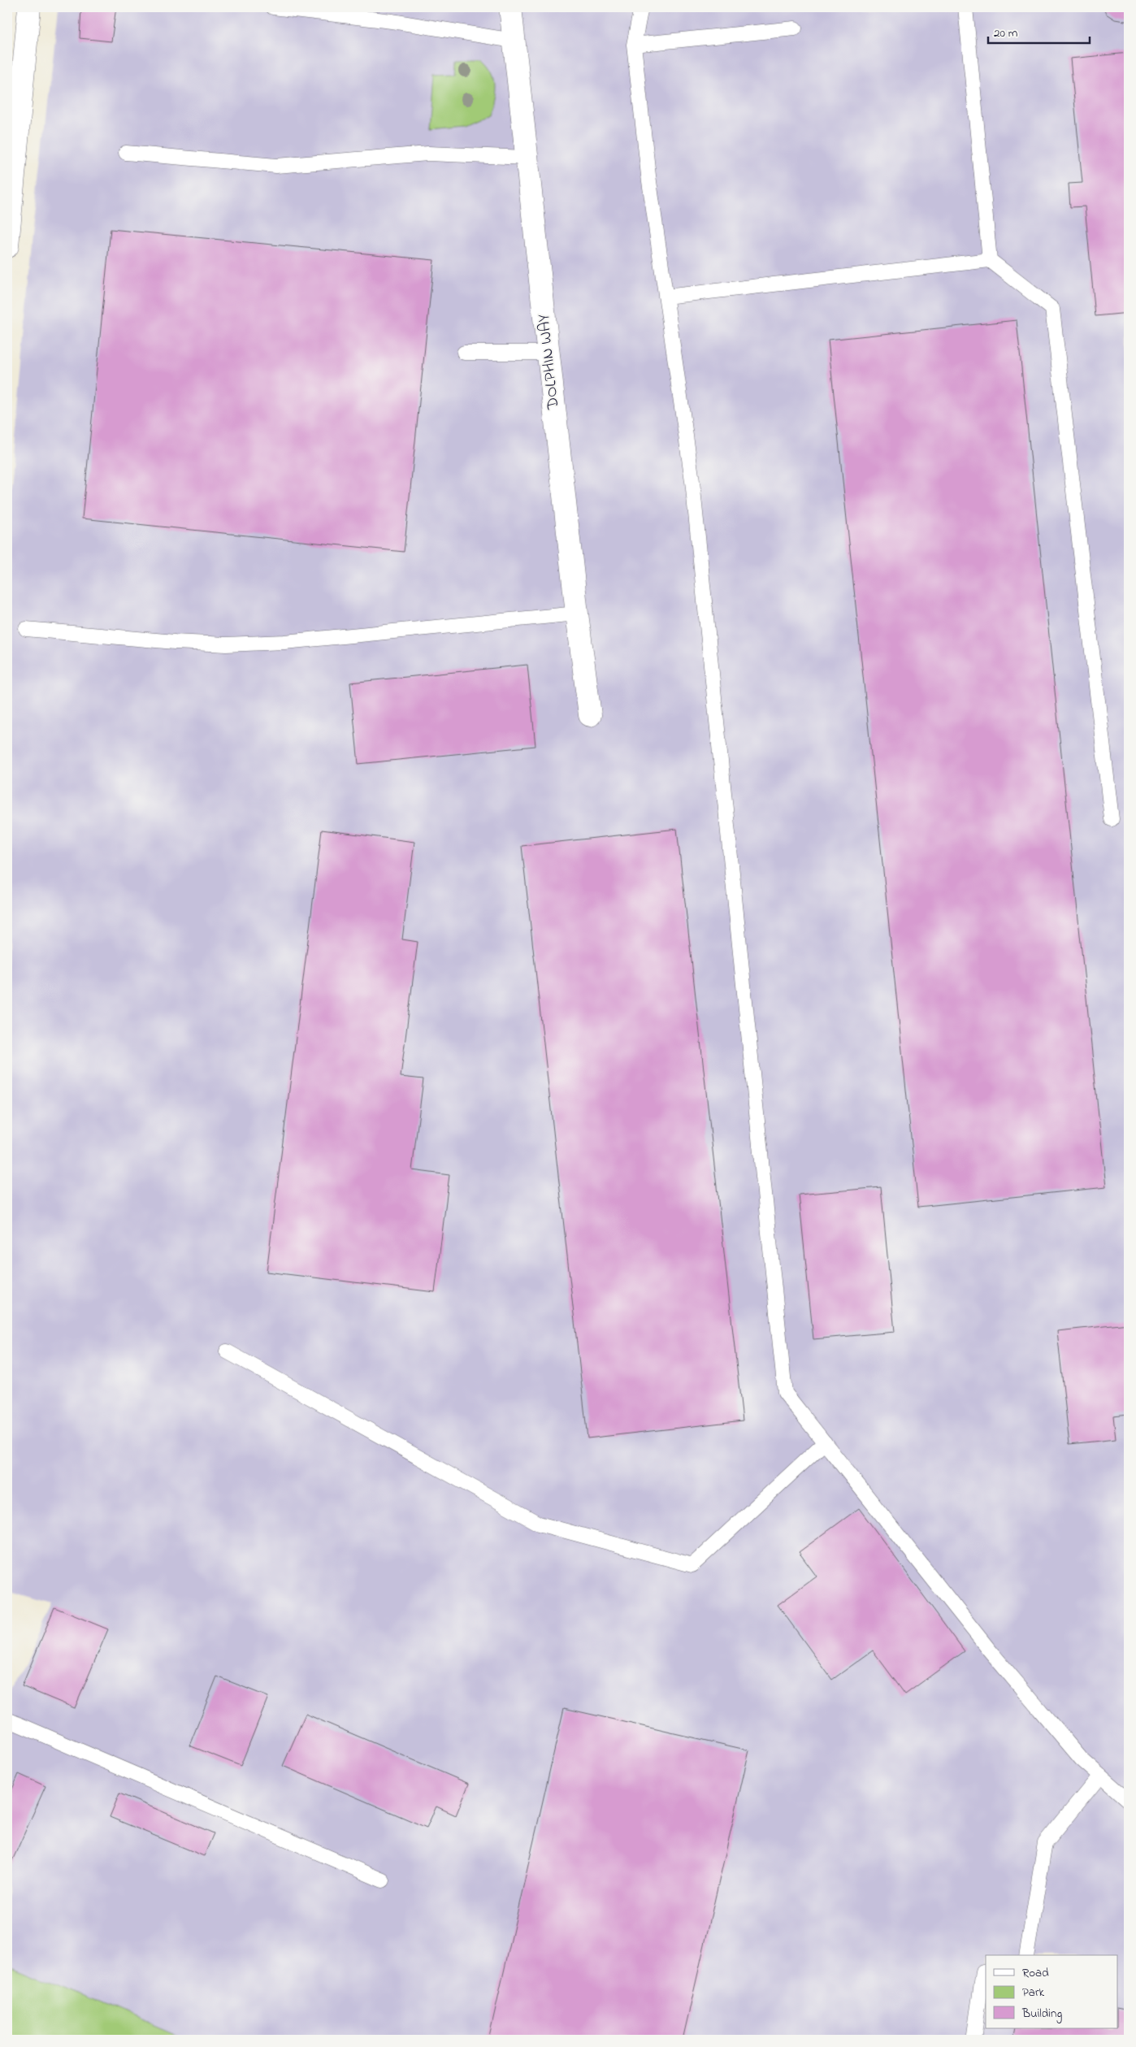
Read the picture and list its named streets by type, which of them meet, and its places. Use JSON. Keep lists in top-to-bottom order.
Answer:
{
  "streets": {
    "street": ["DOLPHIN WAY"]
  },
  "legend": ["Road", "Park", "Building"],
  "scale_bar": "20 m"
}
